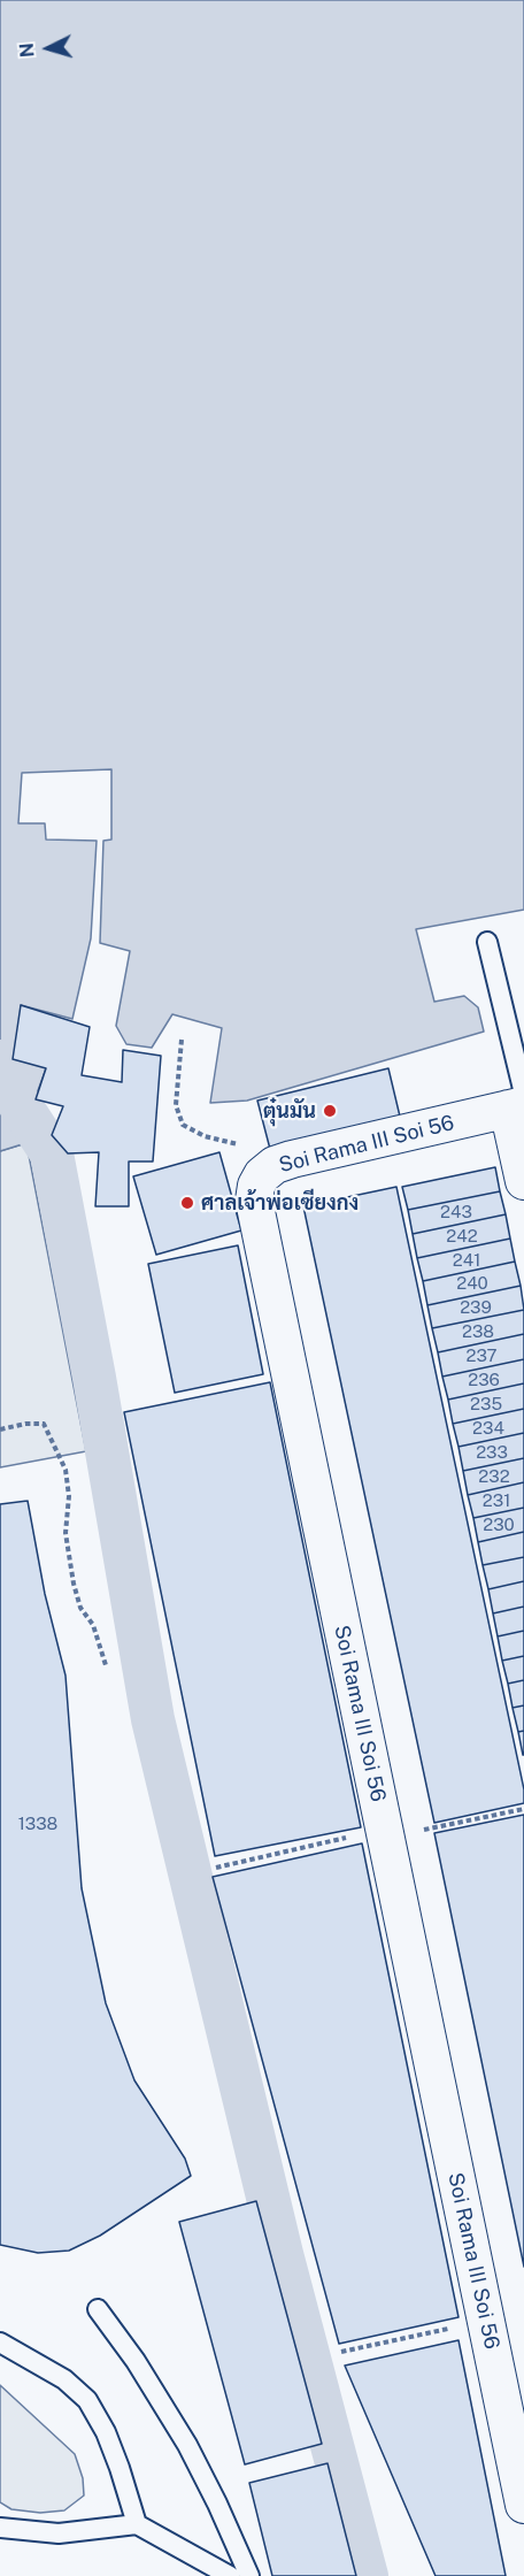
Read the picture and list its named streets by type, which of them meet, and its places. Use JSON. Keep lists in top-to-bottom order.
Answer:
{
  "streets": {
    "street": ["Soi Rama III Soi 56"]
  },
  "places": ["ตุ๋นมัน", "ศาลเจ้าพ่อเซียงกง"],
  "house_numbers": [
    "243",
    "242",
    "241",
    "240",
    "239",
    "238",
    "237",
    "236",
    "235",
    "234",
    "233",
    "232",
    "231",
    "230",
    "1338"
  ],
  "north": "left"
}
